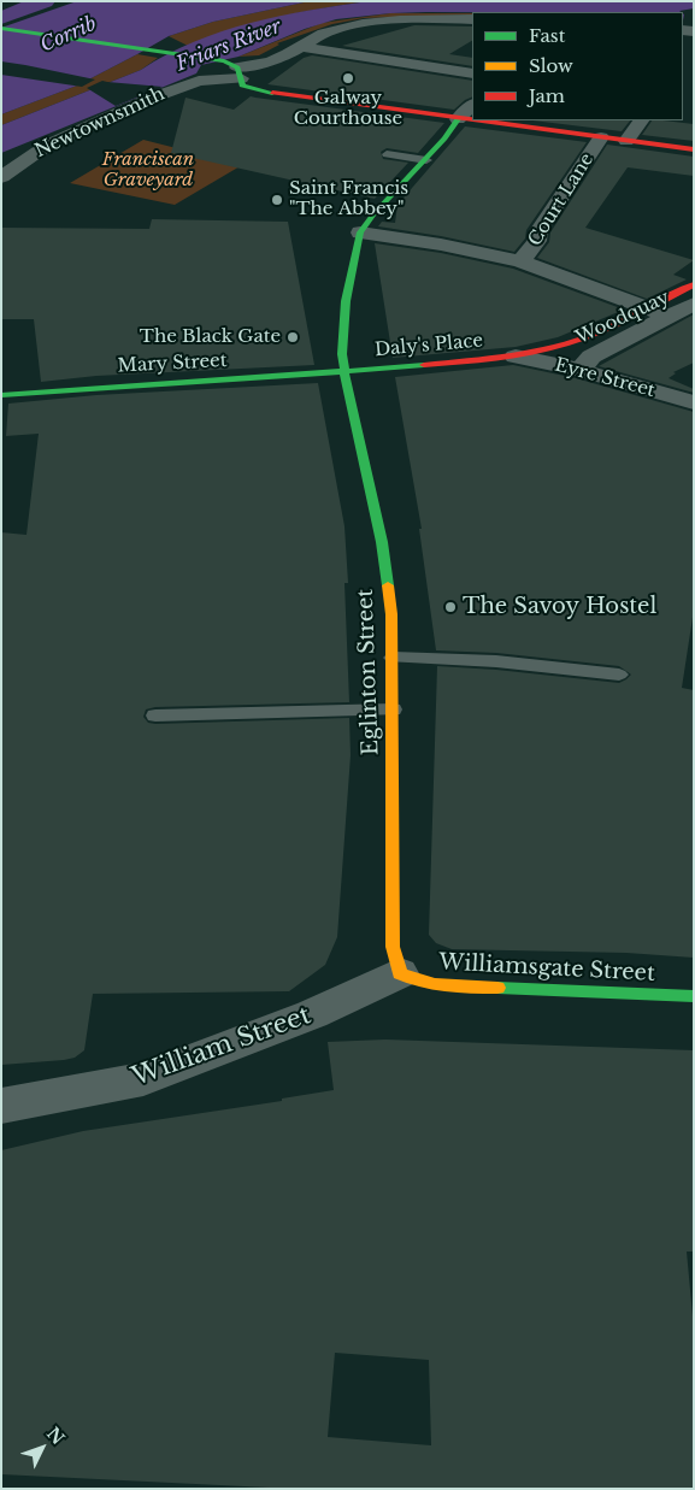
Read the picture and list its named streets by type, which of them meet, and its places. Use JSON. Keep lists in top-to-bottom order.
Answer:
{
  "streets": {
    "main road": [
      "Woodquay",
      "Daly's Place",
      "Mary Street",
      "Eglinton Street",
      "Williamsgate Street"
    ],
    "street": [
      "Newtownsmith",
      "Court Lane",
      "Eyre Street",
      "William Street"
    ]
  },
  "crossings": [
    ["Woodquay", "Daly's Place"],
    ["Woodquay", "Eyre Street"],
    ["Daly's Place", "Mary Street"],
    ["Daly's Place", "Eyre Street"],
    ["Daly's Place", "Eglinton Street"],
    ["Mary Street", "Eglinton Street"],
    ["Eglinton Street", "Williamsgate Street"],
    ["Eglinton Street", "William Street"],
    ["Williamsgate Street", "William Street"]
  ],
  "water": ["Corrib", "Friars River"],
  "parks": ["Franciscan Graveyard"],
  "places": [
    "Galway Courthouse",
    "Saint Francis \"The Abbey\"",
    "The Black Gate",
    "The Savoy Hostel"
  ],
  "legend": ["Fast", "Slow", "Jam"],
  "north": "top right"
}
